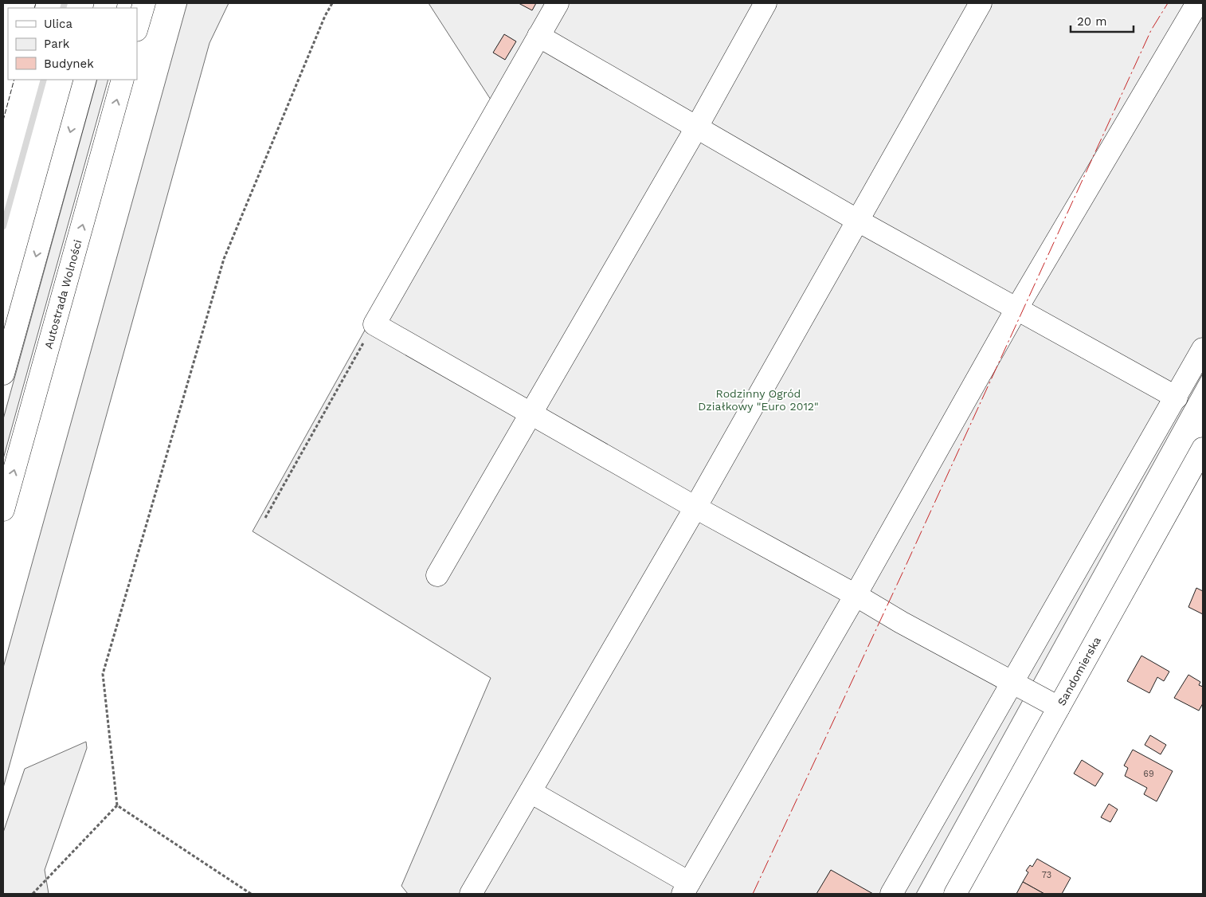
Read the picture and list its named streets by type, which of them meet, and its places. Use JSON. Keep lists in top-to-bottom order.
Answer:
{
  "streets": {
    "main road": ["Autostrada Wolności", "Sandomierska"]
  },
  "parks": ["Rodzinny Ogród Działkowy \"Euro 2012\""],
  "house_numbers": ["69", "73"],
  "legend": ["Ulica", "Park", "Budynek"],
  "scale_bar": "20 m"
}
